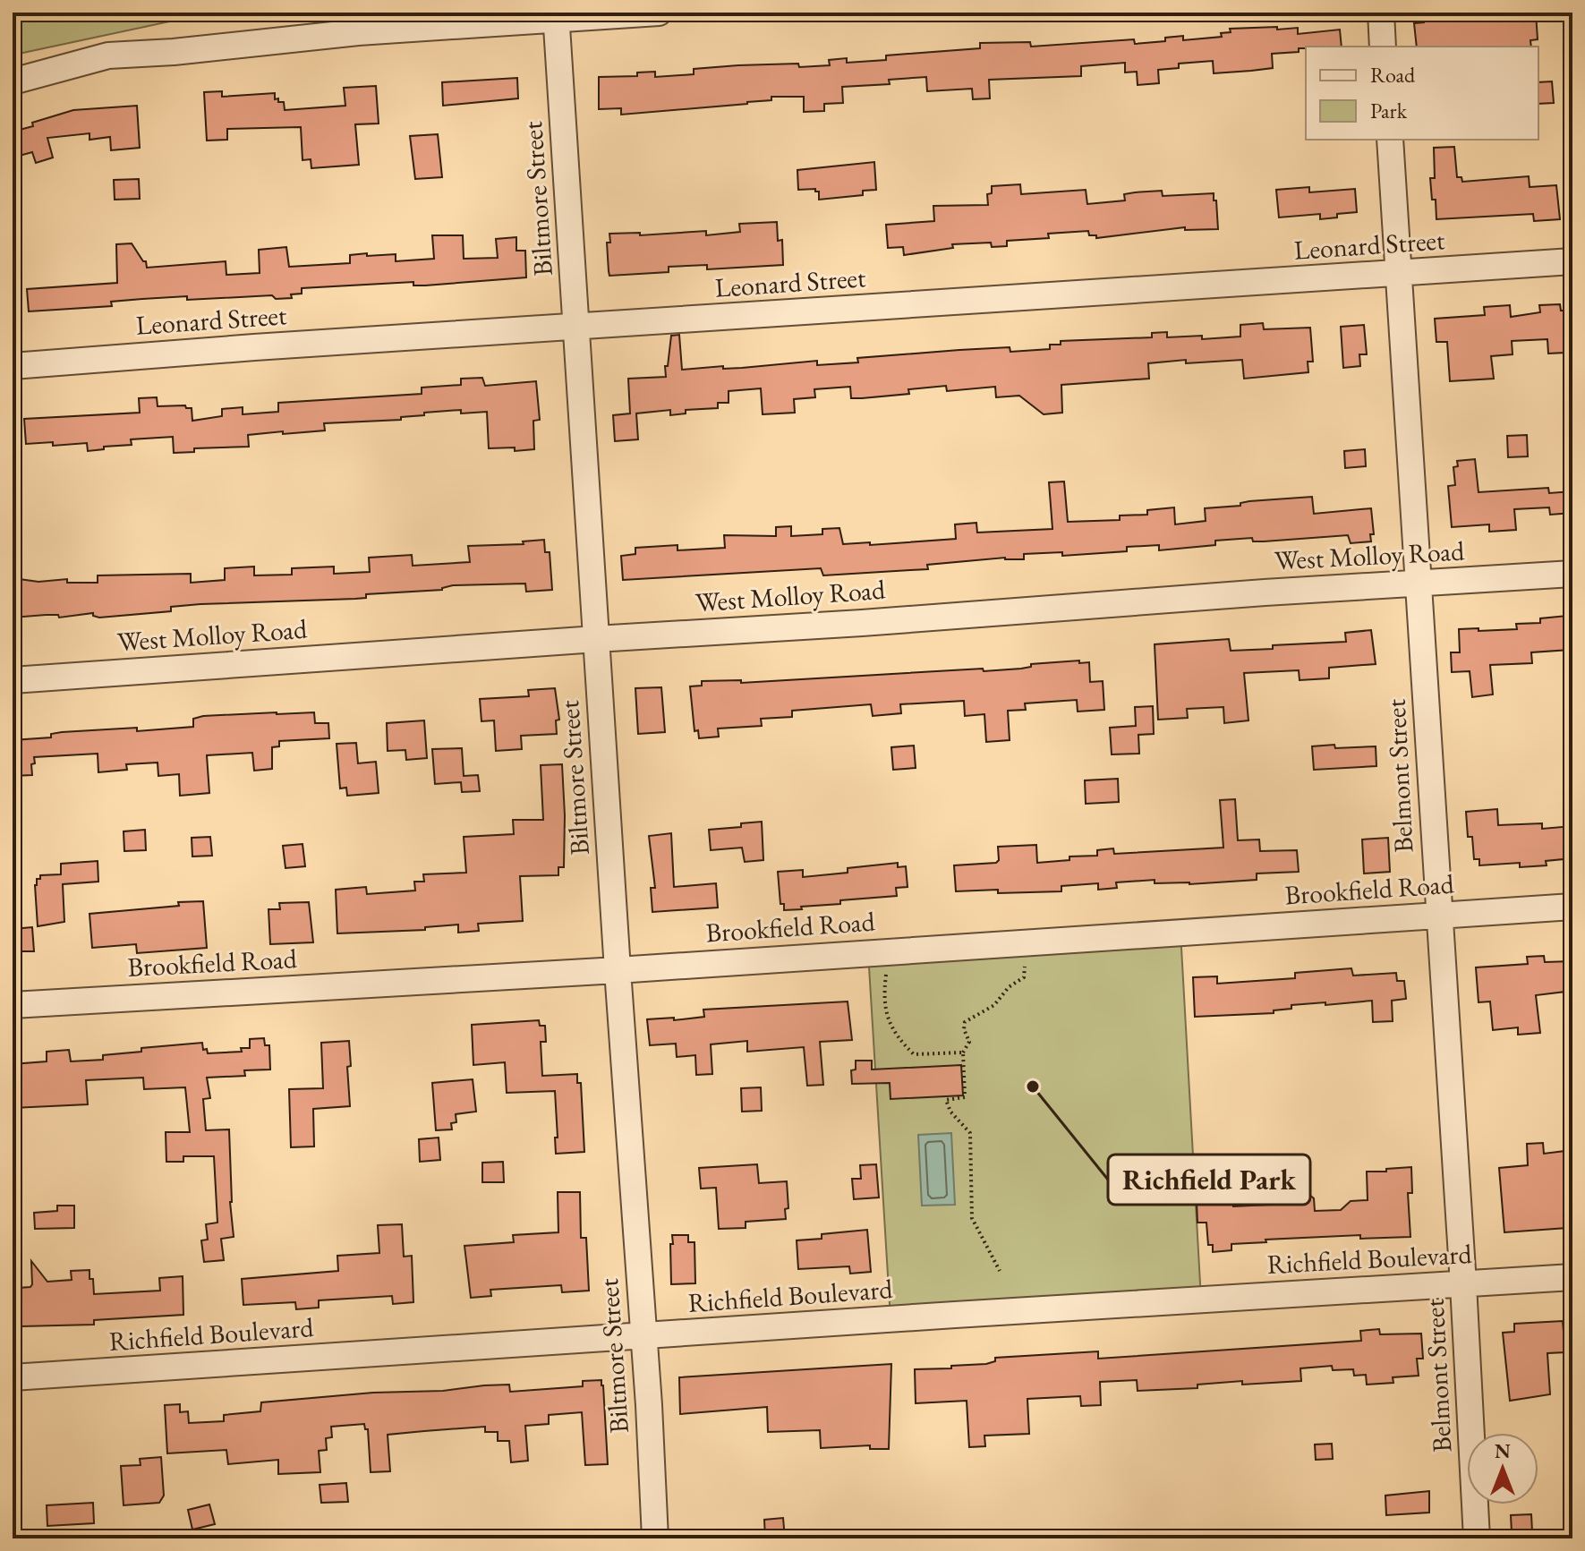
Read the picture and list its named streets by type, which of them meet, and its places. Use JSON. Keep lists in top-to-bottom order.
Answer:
{
  "streets": {
    "street": [
      "Biltmore Street",
      "Leonard Street",
      "West Molloy Road",
      "Belmont Street",
      "Brookfield Road",
      "Richfield Boulevard"
    ]
  },
  "crossings": [
    ["Biltmore Street", "Leonard Street"],
    ["Biltmore Street", "West Molloy Road"],
    ["Biltmore Street", "Brookfield Road"],
    ["Biltmore Street", "Richfield Boulevard"],
    ["Leonard Street", "Belmont Street"],
    ["West Molloy Road", "Belmont Street"],
    ["Belmont Street", "Brookfield Road"],
    ["Belmont Street", "Richfield Boulevard"]
  ],
  "places": ["Richfield Park"],
  "legend": ["Road", "Park"],
  "north": "top"
}
